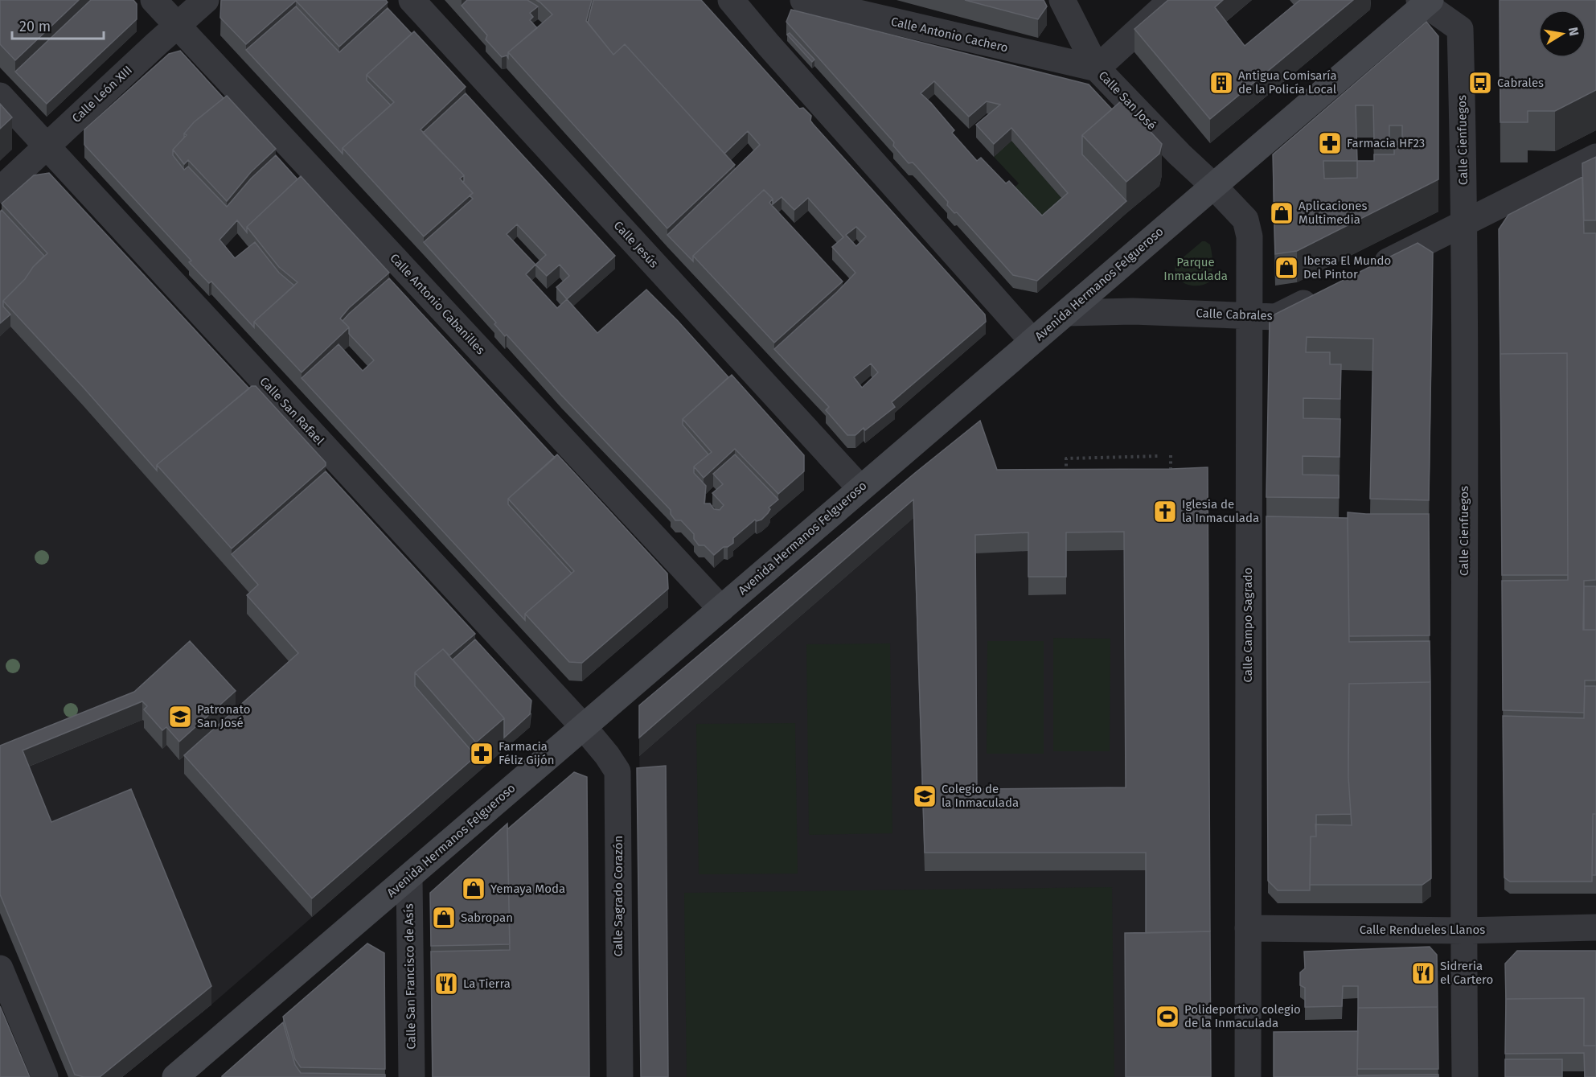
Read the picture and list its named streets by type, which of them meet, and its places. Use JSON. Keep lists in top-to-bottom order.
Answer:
{
  "streets": {
    "street": [
      "Calle Antonio Cachero",
      "Calle León XIII",
      "Calle San José",
      "Calle Cienfuegos",
      "Calle Jesús",
      "Avenida Hermanos Felgueroso",
      "Calle Antonio Cabanilles",
      "Calle Cabrales",
      "Calle San Rafael",
      "Calle Campo Sagrado",
      "Calle Sagrado Corazón",
      "Calle Rendueles Llanos",
      "Calle San Francisco de Asís"
    ]
  },
  "crossings": [
    ["Calle Antonio Cachero", "Calle San José"],
    ["Calle León XIII", "Calle Antonio Cabanilles"],
    ["Calle León XIII", "Calle San Rafael"],
    ["Calle San José", "Avenida Hermanos Felgueroso"],
    ["Calle San José", "Calle Campo Sagrado"],
    ["Calle Cienfuegos", "Avenida Hermanos Felgueroso"],
    ["Calle Cienfuegos", "Calle Rendueles Llanos"],
    ["Calle Jesús", "Avenida Hermanos Felgueroso"],
    ["Avenida Hermanos Felgueroso", "Calle Antonio Cabanilles"],
    ["Avenida Hermanos Felgueroso", "Calle Cabrales"],
    ["Avenida Hermanos Felgueroso", "Calle San Rafael"],
    ["Avenida Hermanos Felgueroso", "Calle Campo Sagrado"],
    ["Avenida Hermanos Felgueroso", "Calle Sagrado Corazón"],
    ["Avenida Hermanos Felgueroso", "Calle San Francisco de Asís"],
    ["Calle Cabrales", "Calle Campo Sagrado"],
    ["Calle San Rafael", "Calle Sagrado Corazón"],
    ["Calle Campo Sagrado", "Calle Rendueles Llanos"]
  ],
  "parks": ["Parque Inmaculada"],
  "places": {
    "building": ["Antigua Comisaría de la Policía Local"],
    "bus stop": ["Cabrales"],
    "pharmacy": ["Farmacia HF23", "Farmacia Féliz Gijón"],
    "shop": [
      "Aplicaciones Multimedia",
      "Ibersa El Mundo Del Pintor",
      "Yemaya Moda",
      "Sabropan"
    ],
    "church": ["Iglesia de la Inmaculada"],
    "school or university": ["Patronato San José", "Colegio de la Inmaculada"],
    "restaurant": ["Sidreria el Cartero", "La Tierra"],
    "sports": ["Polideportivo colegio de la Inmaculada"]
  },
  "scale_bar": "20 m",
  "north": "right"
}
